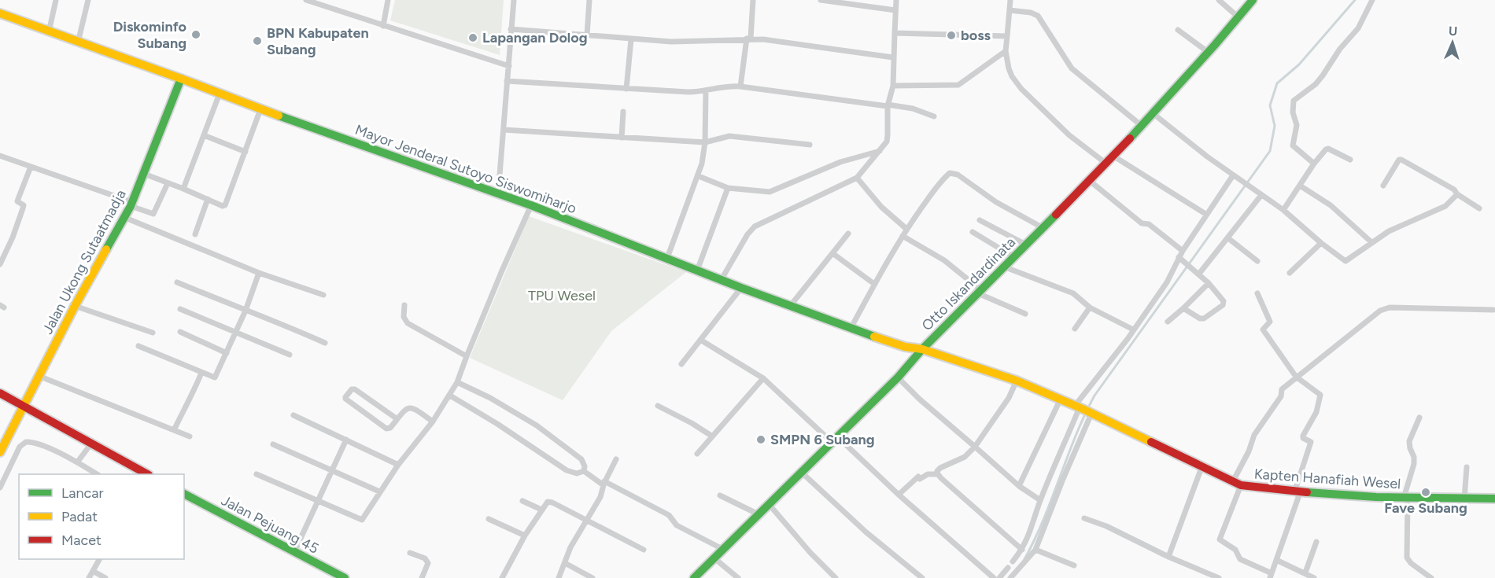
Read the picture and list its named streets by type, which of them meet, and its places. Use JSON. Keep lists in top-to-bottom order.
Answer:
{
  "streets": {
    "main road": [
      "Mayor Jenderal Sutoyo Siswomiharjo",
      "Jalan Ukong Sutaatmadja",
      "Otto Iskandardinata",
      "Kapten Hanafiah Wesel",
      "Jalan Pejuang 45"
    ]
  },
  "crossings": [
    ["Mayor Jenderal Sutoyo Siswomiharjo", "Jalan Ukong Sutaatmadja"],
    ["Mayor Jenderal Sutoyo Siswomiharjo", "Otto Iskandardinata"],
    ["Mayor Jenderal Sutoyo Siswomiharjo", "Kapten Hanafiah Wesel"],
    ["Otto Iskandardinata", "Kapten Hanafiah Wesel"]
  ],
  "parks": ["TPU Wesel"],
  "places": [
    "Diskominfo Subang",
    "boss",
    "Lapangan Dolog",
    "BPN Kabupaten Subang",
    "SMPN 6 Subang",
    "Fave Subang"
  ],
  "legend": ["Lancar", "Padat", "Macet"],
  "north": "top"
}
